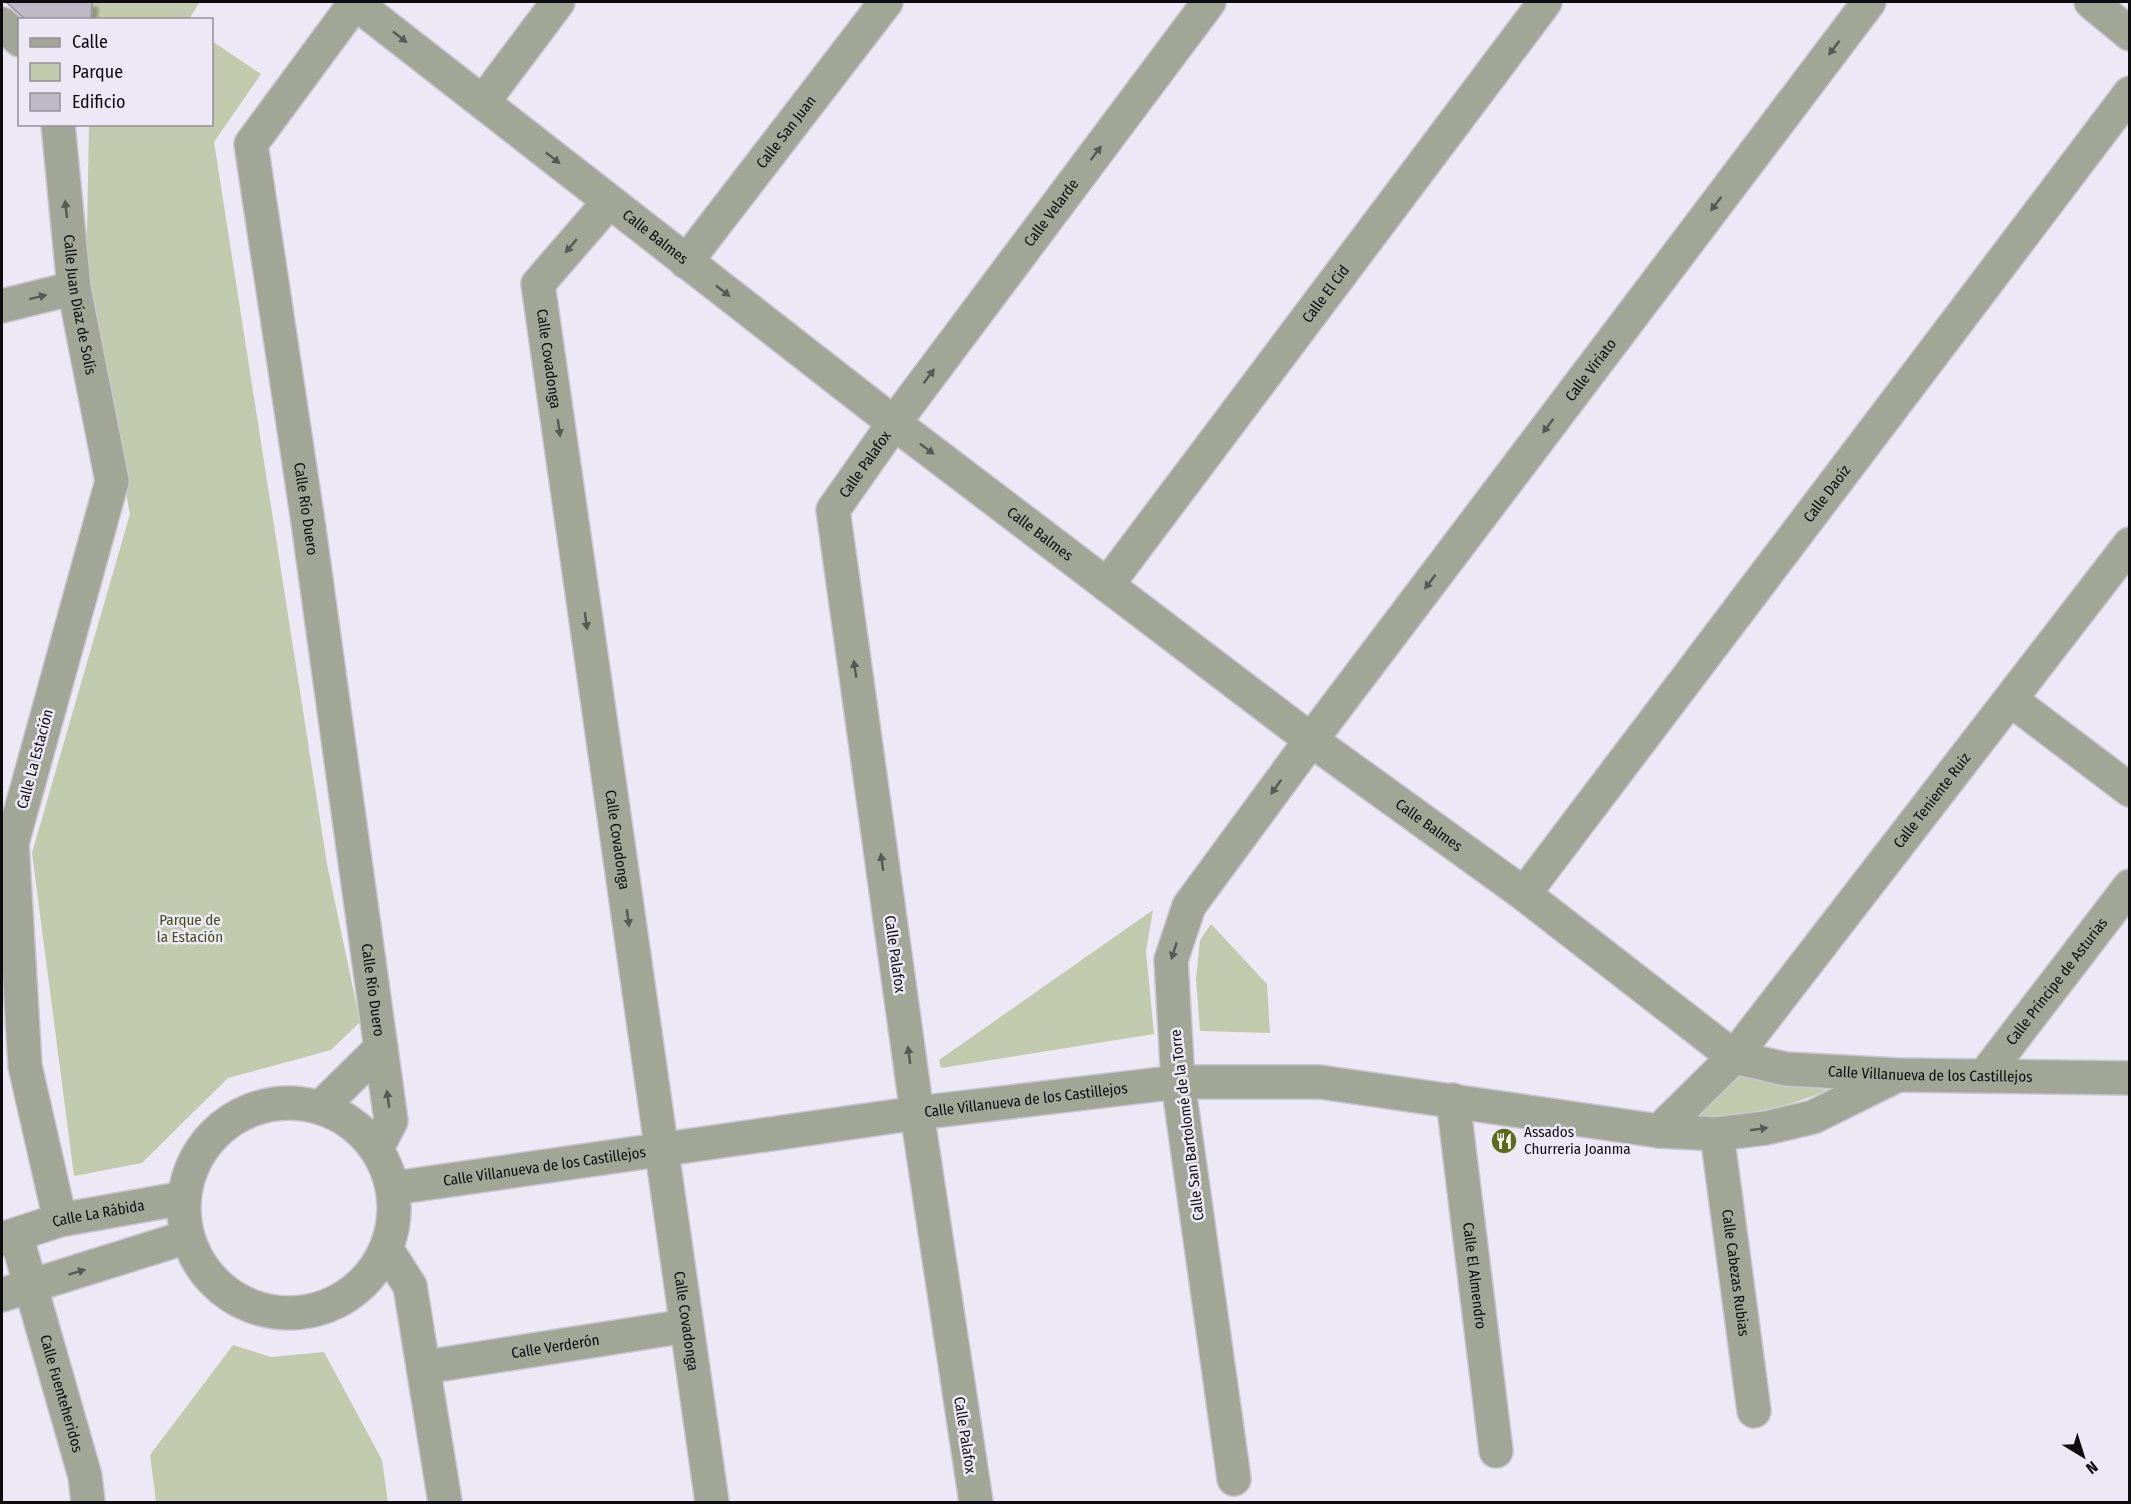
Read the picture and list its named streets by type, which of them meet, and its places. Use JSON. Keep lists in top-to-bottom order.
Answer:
{
  "streets": {
    "street": [
      "Calle San Juan",
      "Calle Velarde",
      "Calle Balmes",
      "Calle El Cid",
      "Calle Juan Díaz de Solís",
      "Calle Covadonga",
      "Calle Viriato",
      "Calle Palafox",
      "Calle Daoíz",
      "Calle Río Duero",
      "Calle La Estación",
      "Calle Teniente Ruiz",
      "Calle Príncipe de Asturias",
      "Calle Villanueva de los Castillejos",
      "Calle San Bartolomé de la Torre",
      "Calle La Rábida",
      "Calle Cabezas Rubias",
      "Calle El Almendro",
      "Calle Verderón",
      "Calle Fuenteheridos"
    ]
  },
  "crossings": [
    ["Calle San Juan", "Calle Balmes"],
    ["Calle Velarde", "Calle Balmes"],
    ["Calle Velarde", "Calle Palafox"],
    ["Calle Balmes", "Calle El Cid"],
    ["Calle Balmes", "Calle Covadonga"],
    ["Calle Balmes", "Calle Viriato"],
    ["Calle Balmes", "Calle Palafox"],
    ["Calle Balmes", "Calle Daoíz"],
    ["Calle Balmes", "Calle Río Duero"],
    ["Calle Balmes", "Calle Teniente Ruiz"],
    ["Calle Balmes", "Calle Villanueva de los Castillejos"],
    ["Calle Balmes", "Calle San Bartolomé de la Torre"],
    ["Calle Juan Díaz de Solís", "Calle La Estación"],
    ["Calle Covadonga", "Calle Villanueva de los Castillejos"],
    ["Calle Covadonga", "Calle Verderón"],
    ["Calle Viriato", "Calle San Bartolomé de la Torre"],
    ["Calle Palafox", "Calle Villanueva de los Castillejos"],
    ["Calle Río Duero", "Calle Villanueva de los Castillejos"],
    ["Calle Río Duero", "Calle La Rábida"],
    ["Calle La Estación", "Calle La Rábida"],
    ["Calle Teniente Ruiz", "Calle Villanueva de los Castillejos"],
    ["Calle Príncipe de Asturias", "Calle Villanueva de los Castillejos"],
    ["Calle Villanueva de los Castillejos", "Calle San Bartolomé de la Torre"],
    ["Calle Villanueva de los Castillejos", "Calle La Rábida"],
    ["Calle Villanueva de los Castillejos", "Calle Cabezas Rubias"],
    ["Calle Villanueva de los Castillejos", "Calle El Almendro"],
    ["Calle La Rábida", "Calle Fuenteheridos"]
  ],
  "one_way": [
    "Calle Velarde",
    "Calle Balmes",
    "Calle Juan Díaz de Solís",
    "Calle Covadonga",
    "Calle Viriato",
    "Calle Palafox",
    "Calle San Bartolomé de la Torre"
  ],
  "parks": ["Parque de la Estación"],
  "places": {
    "restaurant": ["Assados Churreria Joanma"]
  },
  "legend": ["Calle", "Parque", "Edificio"],
  "north": "bottom right"
}
